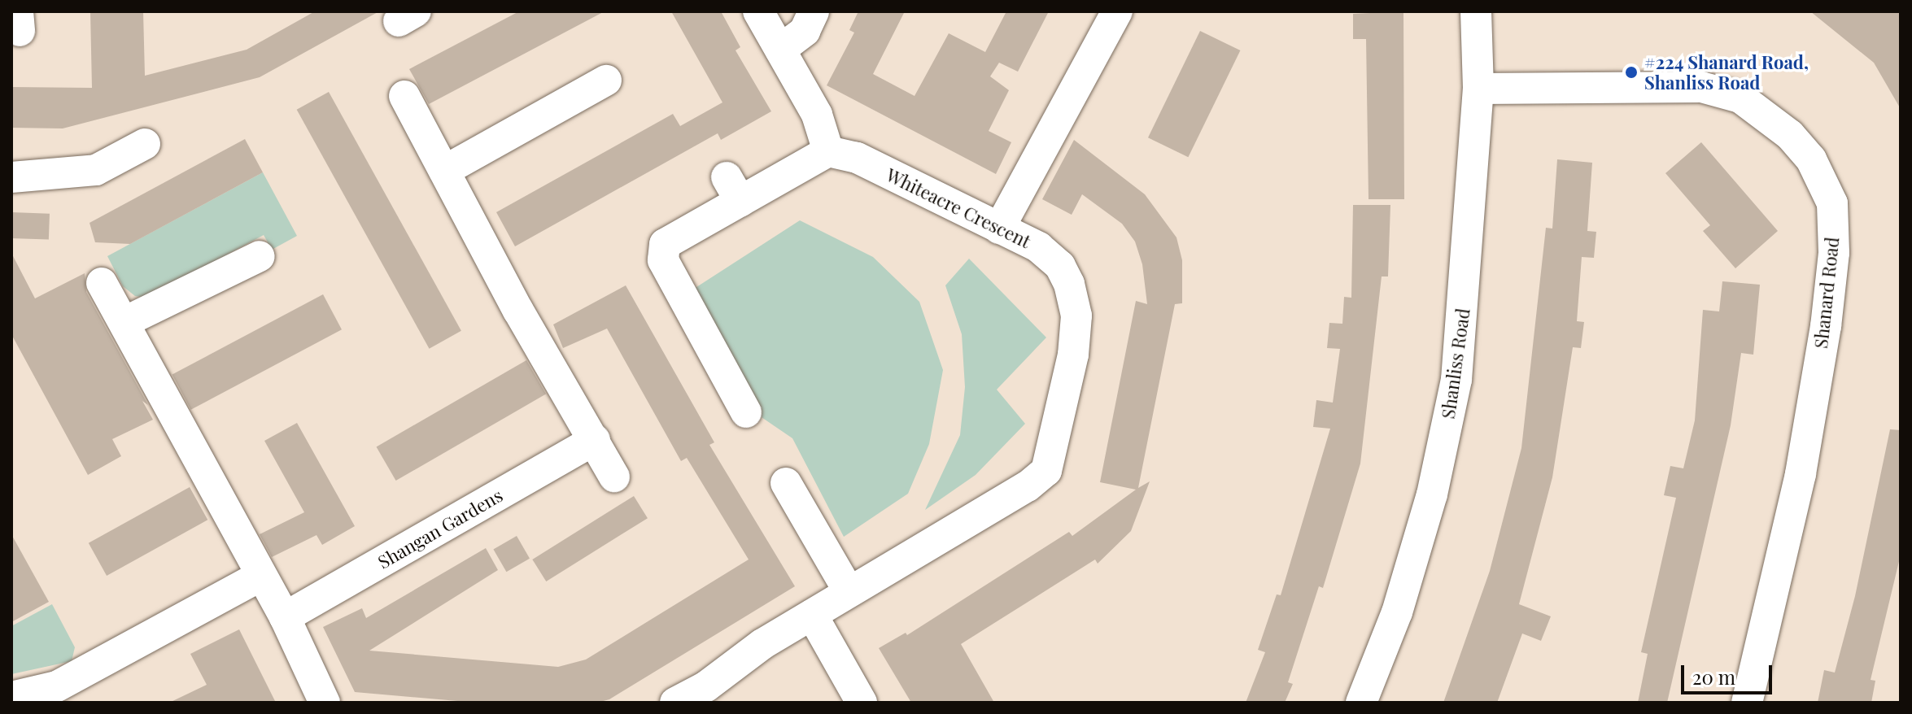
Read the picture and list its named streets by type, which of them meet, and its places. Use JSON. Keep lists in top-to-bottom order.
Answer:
{
  "streets": {
    "street": [
      "Whiteacre Crescent",
      "Shanard Road",
      "Shanliss Road",
      "Shangan Gardens"
    ]
  },
  "crossings": [
    ["Shanard Road", "Shanliss Road"]
  ],
  "places": ["#224 Shanard Road, Shanliss Road"],
  "scale_bar": "20 m"
}
